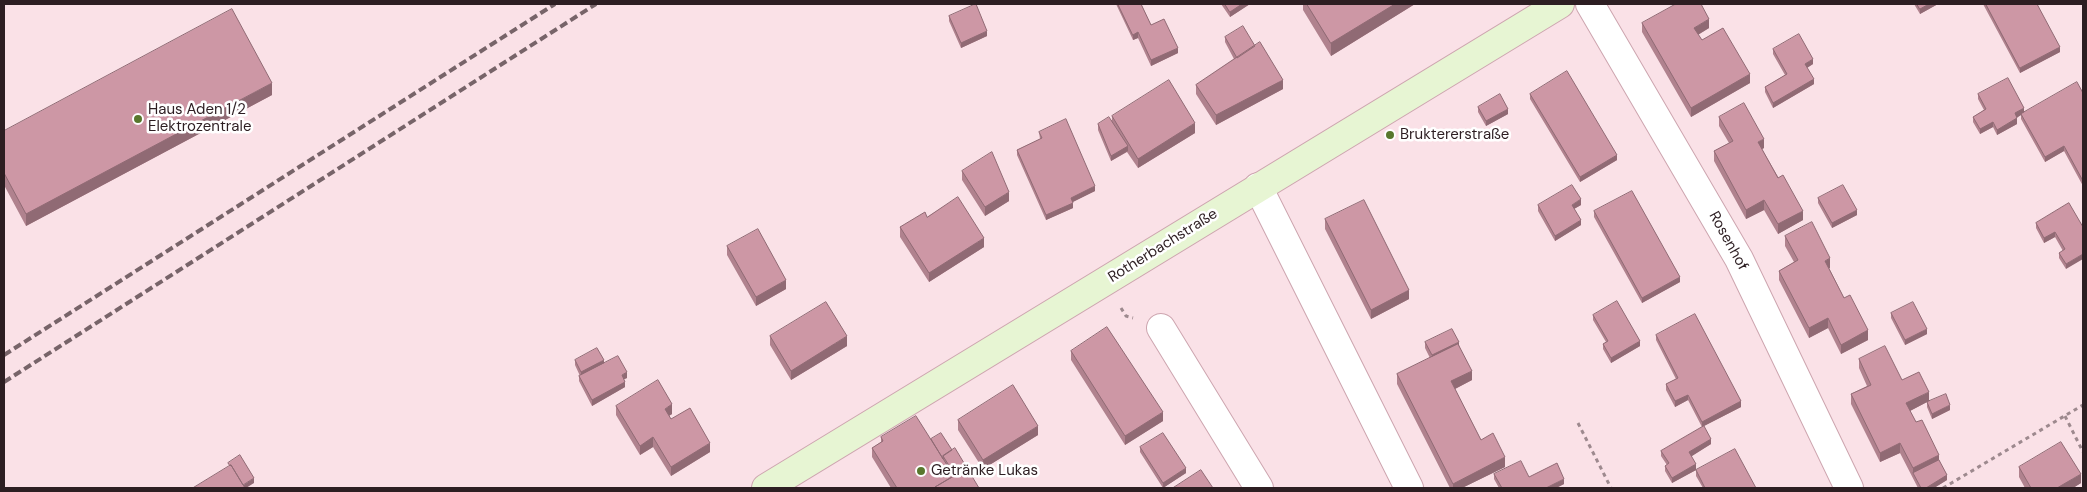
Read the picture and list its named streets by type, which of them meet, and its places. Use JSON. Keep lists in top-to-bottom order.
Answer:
{
  "streets": {
    "street": ["Rosenhof", "Rotherbachstraße"]
  },
  "places": ["Haus Aden 1/2 Elektrozentrale", "Bruktererstraße", "Getränke Lukas"]
}
